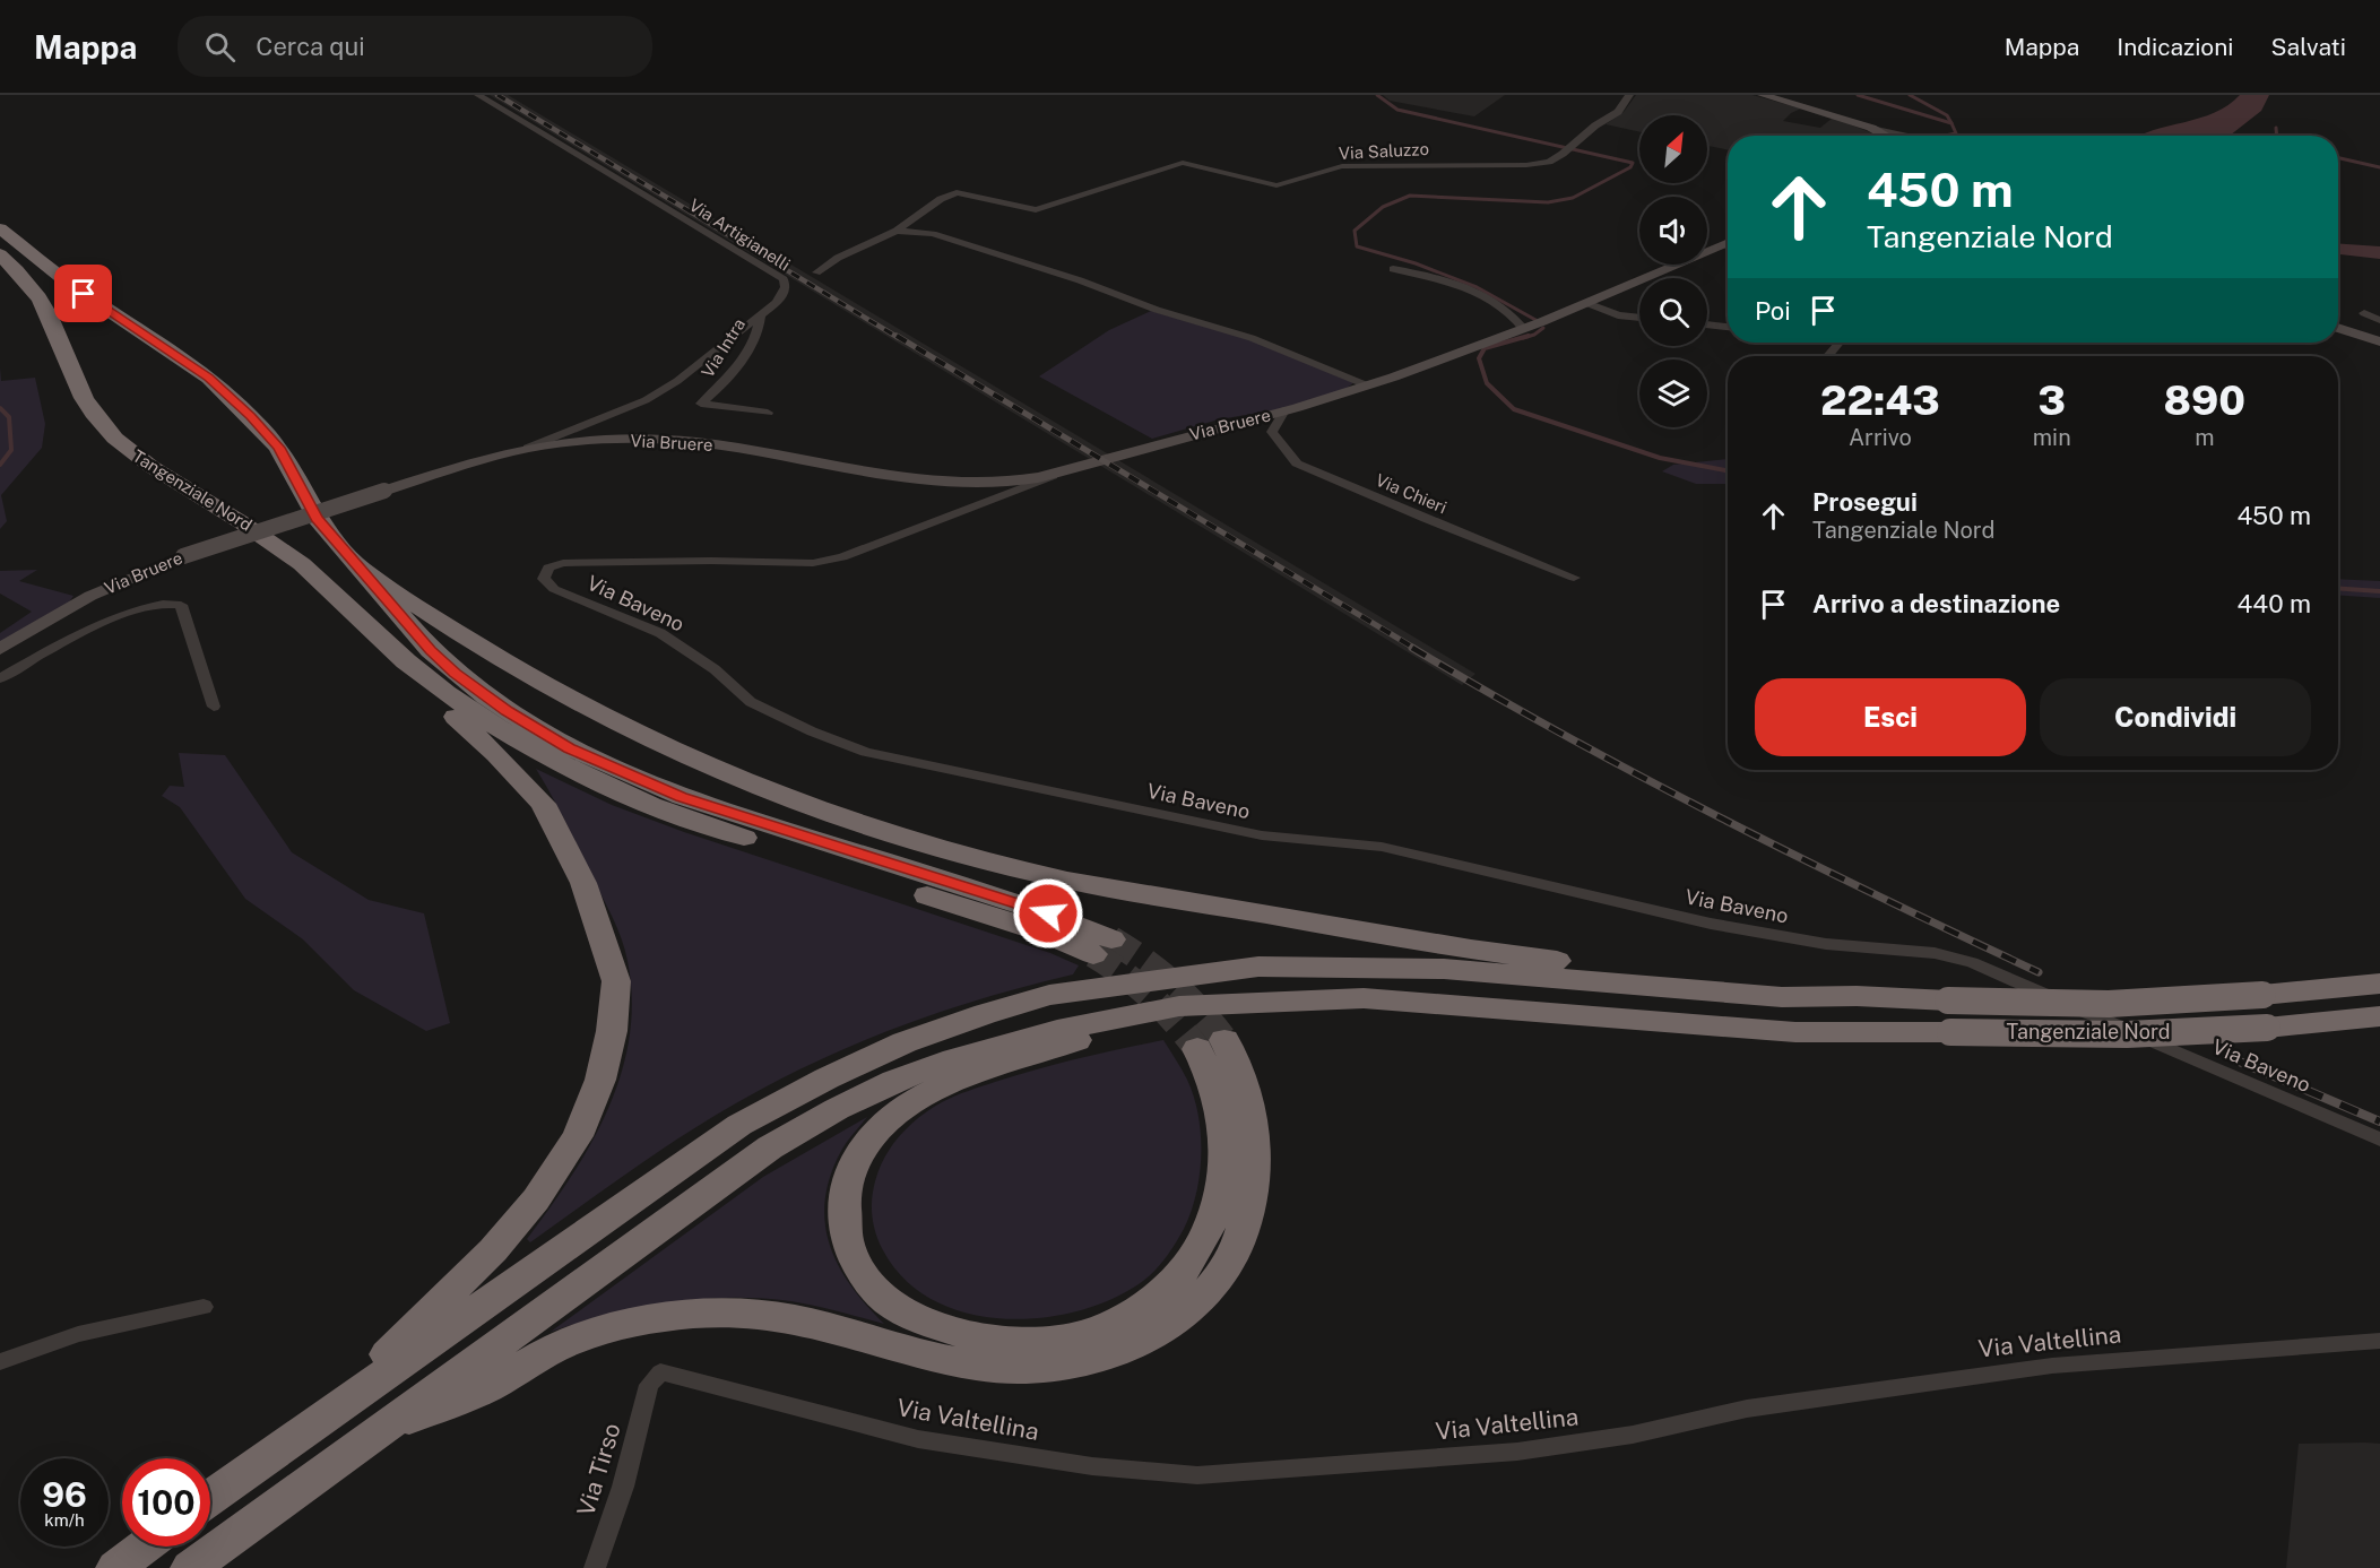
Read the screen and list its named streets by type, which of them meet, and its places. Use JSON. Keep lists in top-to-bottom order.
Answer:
{
  "streets": {
    "highway": ["Tangenziale Nord"],
    "street": [
      "Via Saluzzo",
      "Via Artigianelli",
      "Via Intra",
      "Via Bruere",
      "Via Chieri",
      "Via Baveno",
      "Via Valtellina",
      "Via Tirso"
    ]
  },
  "crossings": [
    ["Via Artigianelli", "Via Intra"],
    ["Via Artigianelli", "Via Bruere"],
    ["Via Bruere", "Via Chieri"],
    ["Via Bruere", "Via Baveno"],
    ["Via Valtellina", "Via Tirso"]
  ],
  "north": "top right",
  "page": {
    "header": "Mappa",
    "search": "Cerca qui",
    "nav": ["Mappa", "Indicazioni", "Salvati"],
    "turn": ["450 m", "Tangenziale Nord"],
    "then": "Poi",
    "eta": [
      "22:43",
      "Arrivo",
      "3",
      "min",
      "890",
      "m"
    ],
    "list": [
      {
        "name": "Prosegui",
        "note": "Tangenziale Nord",
        "value": "450 m"
      },
      {
        "name": "Arrivo a destinazione",
        "value": "440 m"
      }
    ],
    "buttons": ["Esci", "Condividi"],
    "speed": "96 km/h",
    "limit": "100"
  }
}
